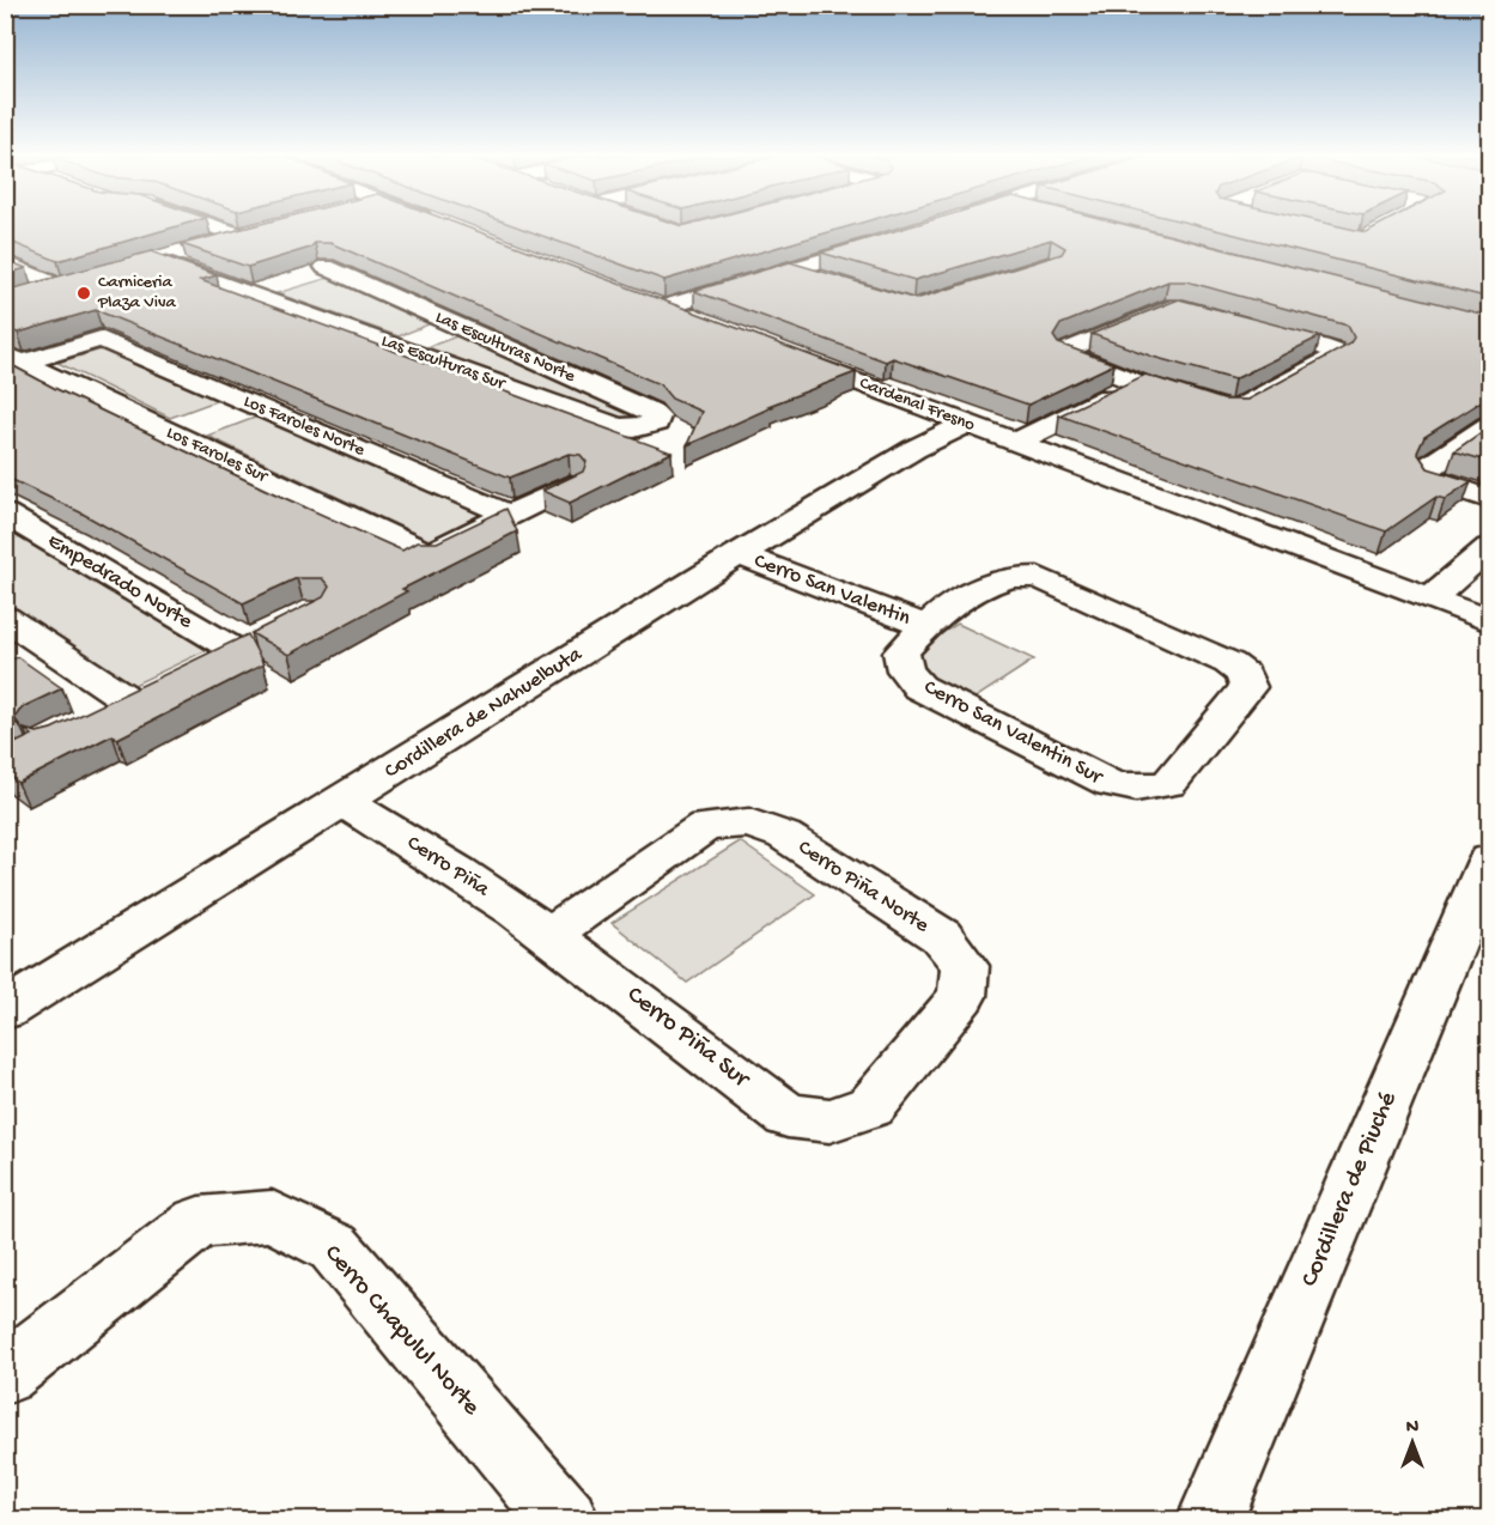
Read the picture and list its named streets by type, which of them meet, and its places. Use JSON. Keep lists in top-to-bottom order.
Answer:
{
  "streets": {
    "street": [
      "Las Esculturas Norte",
      "Las Esculturas Sur",
      "Cardenal Fresno",
      "Los Faroles Norte",
      "Los Faroles Sur",
      "Empedrado Norte",
      "Cerro San Valentin",
      "Cordillera de Nahuelbuta",
      "Cerro San Valentin Sur",
      "Cerro Piña",
      "Cerro Piña Norte",
      "Cerro Piña Sur",
      "Cordillera de Piuché",
      "Cerro Chapulul Norte"
    ]
  },
  "crossings": [
    ["Las Esculturas Norte", "Las Esculturas Sur"],
    ["Cardenal Fresno", "Cordillera de Nahuelbuta"],
    ["Los Faroles Norte", "Los Faroles Sur"],
    ["Cerro San Valentin", "Cordillera de Nahuelbuta"],
    ["Cerro San Valentin", "Cerro San Valentin Sur"],
    ["Cordillera de Nahuelbuta", "Cerro Piña"],
    ["Cerro Piña", "Cerro Piña Norte"],
    ["Cerro Piña", "Cerro Piña Sur"],
    ["Cerro Piña Norte", "Cerro Piña Sur"]
  ],
  "places": ["Carniceria Plaza Viva"],
  "north": "top"
}
